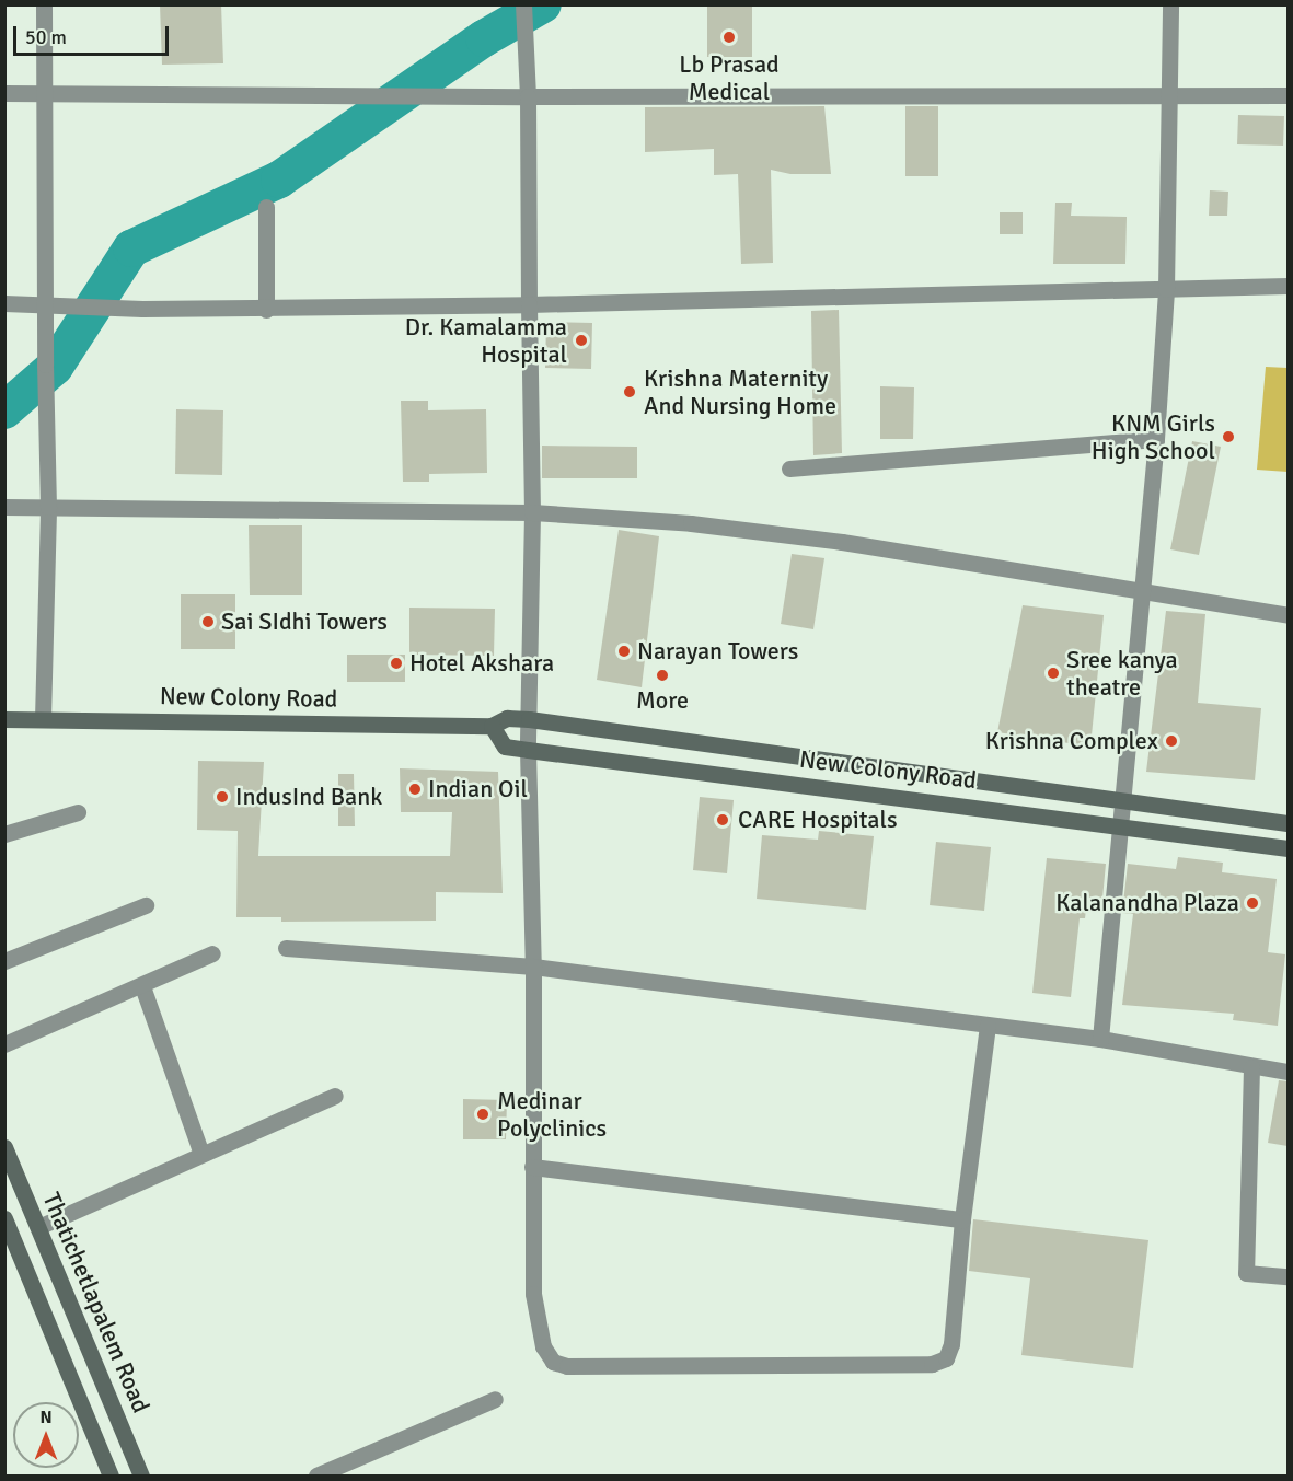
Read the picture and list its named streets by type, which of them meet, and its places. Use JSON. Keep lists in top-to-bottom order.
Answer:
{
  "streets": {
    "main road": ["New Colony Road", "Thatichetlapalem Road"]
  },
  "places": [
    "Lb Prasad Medical",
    "Dr. Kamalamma Hospital",
    "Krishna Maternity And Nursing Home",
    "KNM Girls High School",
    "Sai SIdhi Towers",
    "Narayan Towers",
    "Hotel Akshara",
    "Sree kanya theatre",
    "More",
    "Krishna Complex",
    "Indian Oil",
    "IndusInd Bank",
    "CARE Hospitals",
    "Kalanandha Plaza",
    "Medinar Polyclinics"
  ],
  "scale_bar": "50 m",
  "north": "top"
}
